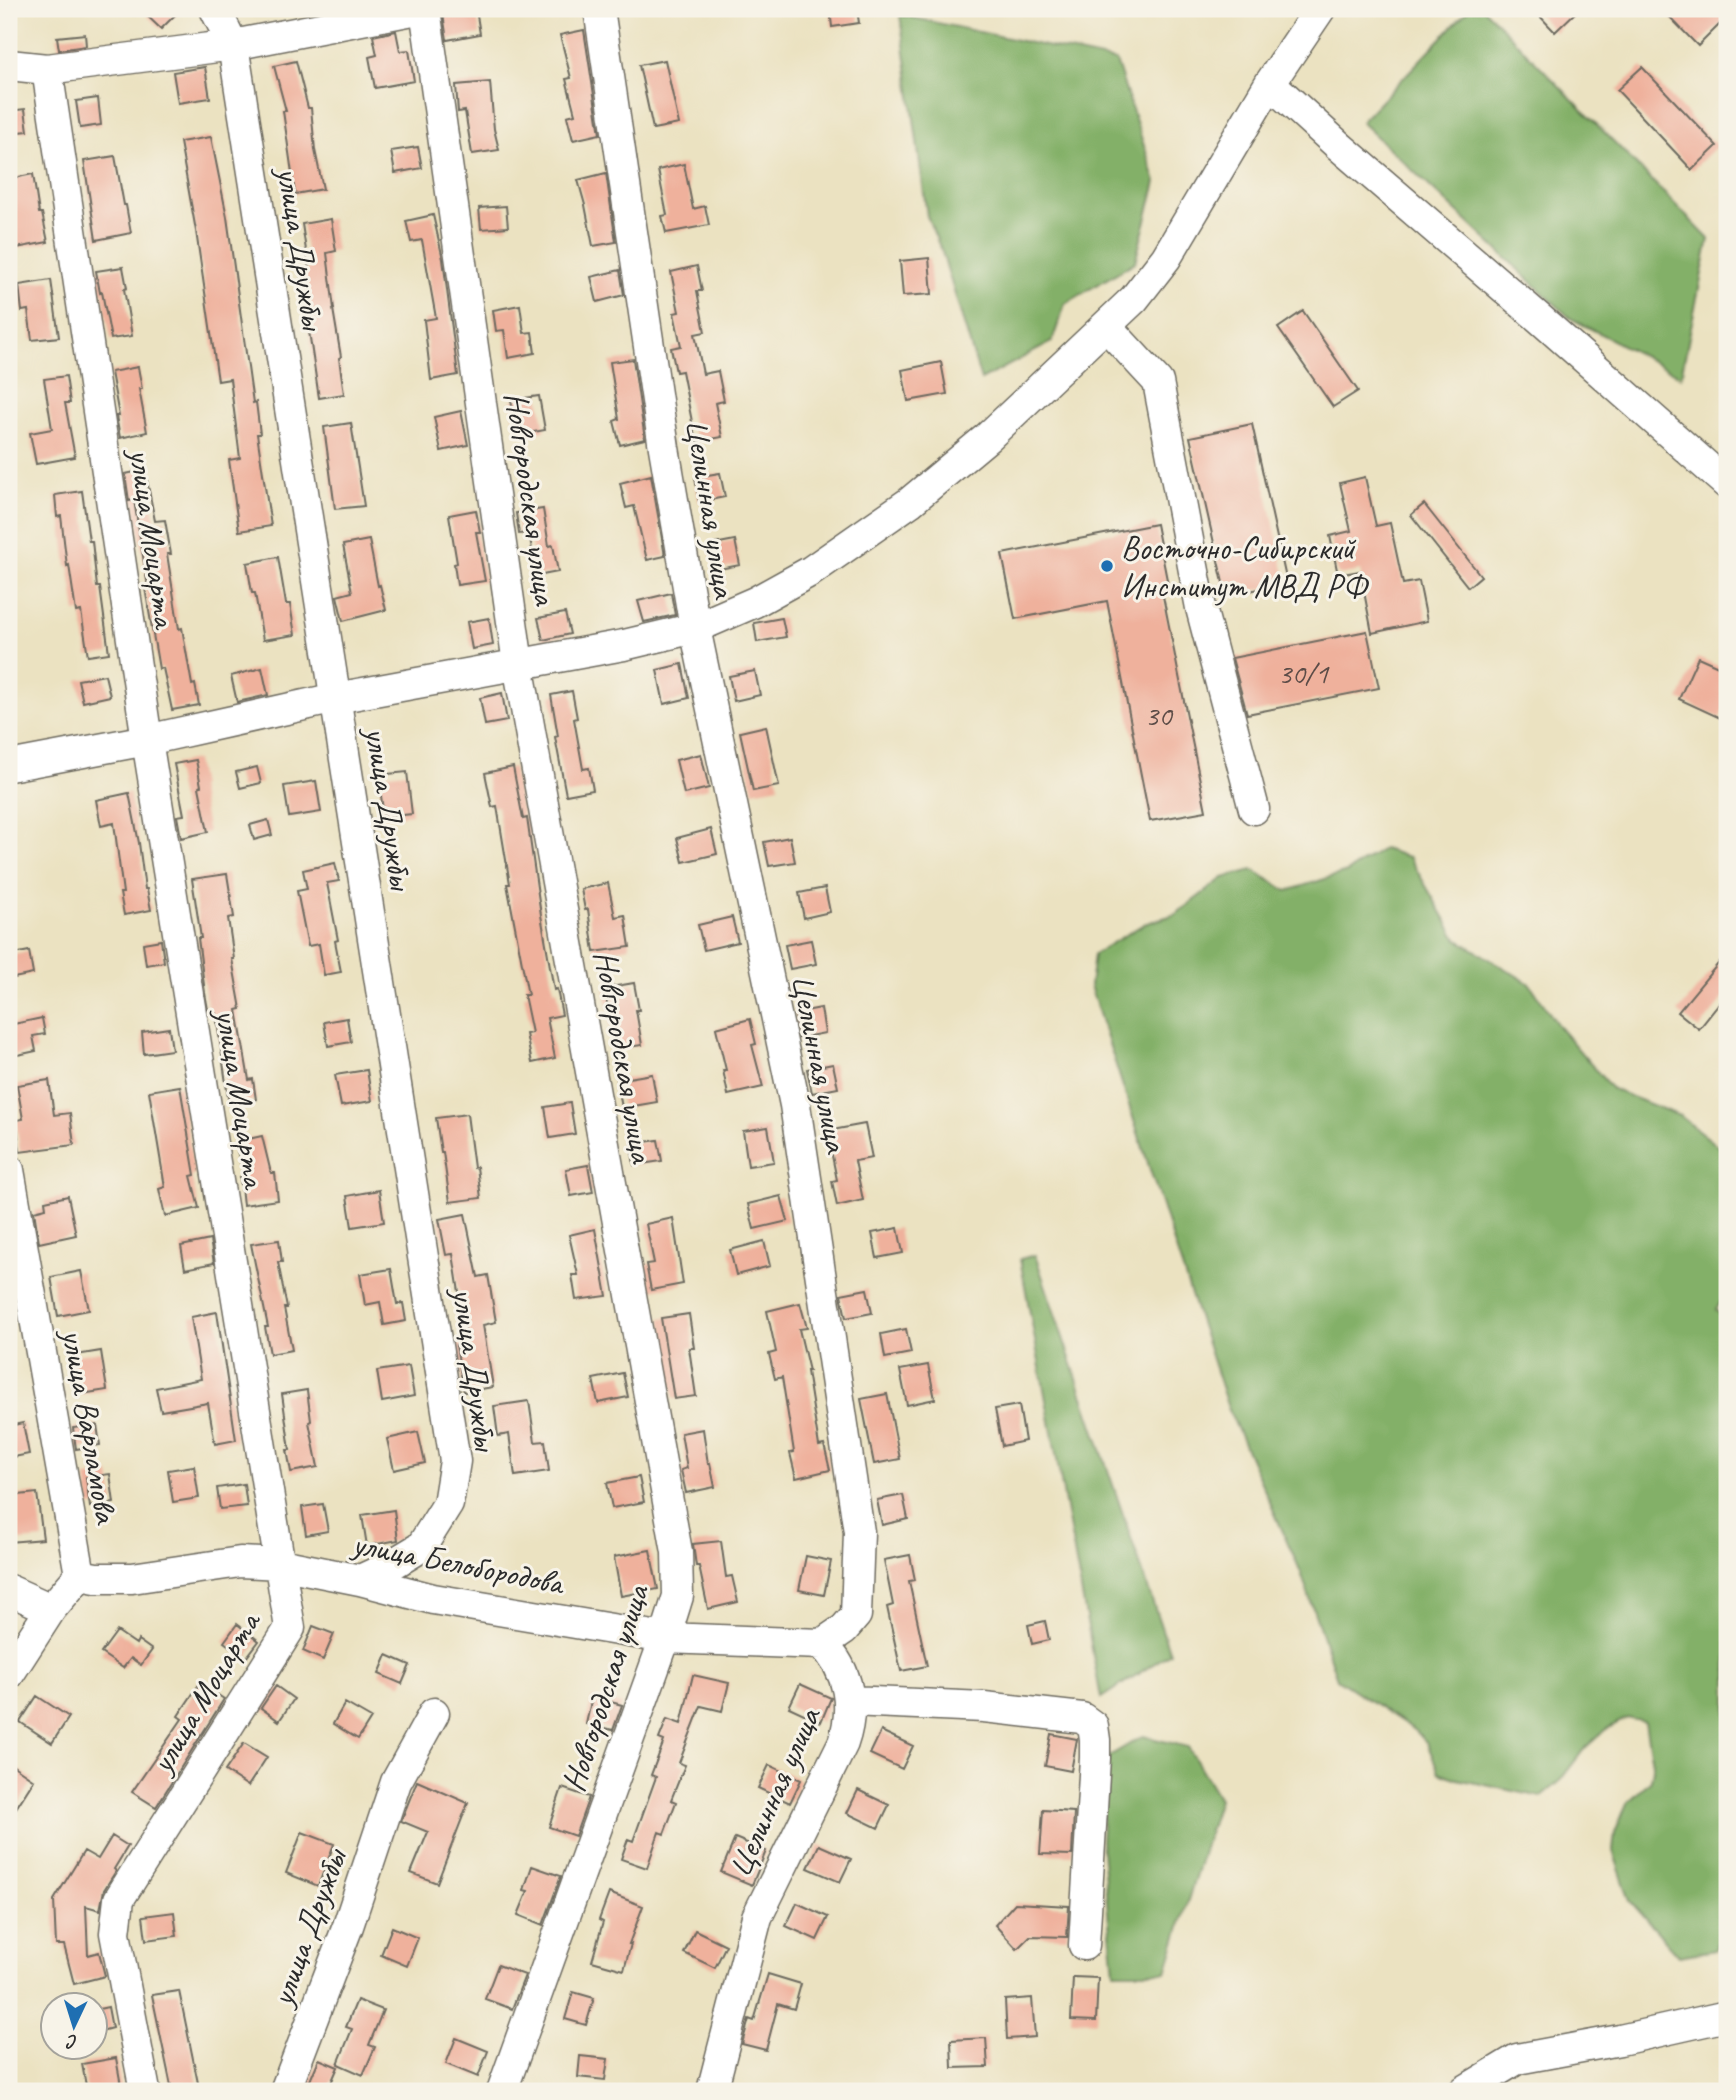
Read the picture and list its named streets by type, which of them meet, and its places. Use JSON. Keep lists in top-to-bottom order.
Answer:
{
  "streets": {
    "street": [
      "улица Дружбы",
      "Новгородская улица",
      "Целинная улица",
      "улица Моцарта",
      "улица Варламова",
      "улица Белобородова"
    ]
  },
  "crossings": [
    ["улица Дружбы", "улица Белобородова"],
    ["Новгородская улица", "улица Белобородова"],
    ["Целинная улица", "улица Белобородова"],
    ["улица Моцарта", "улица Белобородова"],
    ["улица Варламова", "улица Белобородова"]
  ],
  "places": ["Восточно-Сибирский Институт МВД РФ"],
  "house_numbers": ["30/1", "30"],
  "north": "bottom"
}
